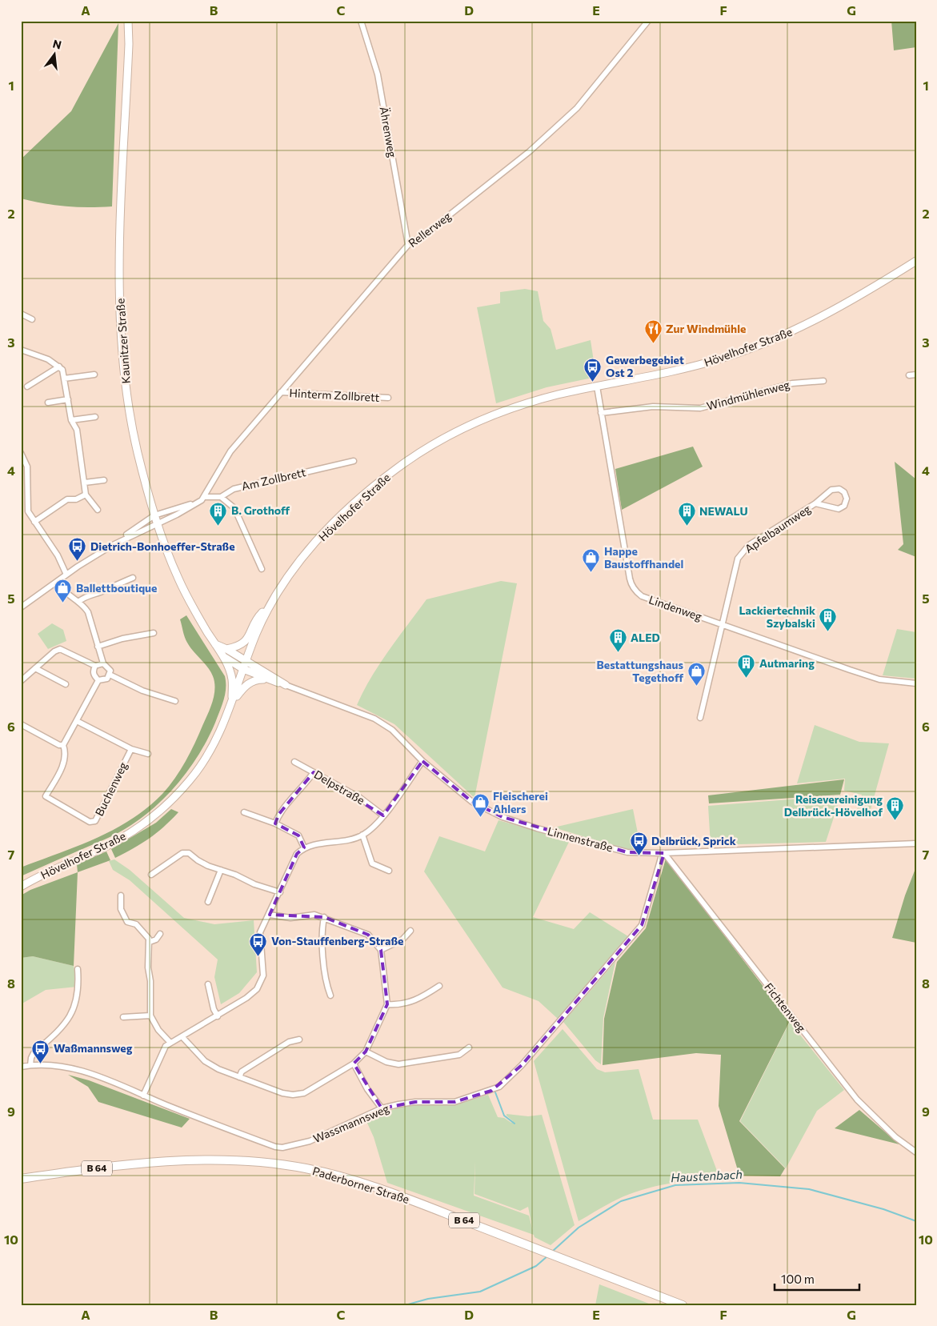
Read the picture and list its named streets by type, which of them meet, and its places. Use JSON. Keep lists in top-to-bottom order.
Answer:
{
  "streets": {
    "main road": [
      "Kaunitzer Straße",
      "Hövelhofer Straße",
      "B 64",
      "Paderborner Straße"
    ],
    "street": [
      "Ährenweg",
      "Rellerweg",
      "Hinterm Zollbrett",
      "Windmühlenweg",
      "Am Zollbrett",
      "Apfelbaumweg",
      "Lindenweg",
      "Delpstraße",
      "Buchenweg",
      "Linnenstraße",
      "Fichtenweg",
      "Wassmannsweg"
    ]
  },
  "crossings": [
    ["Ährenweg", "Rellerweg"],
    ["Rellerweg", "Hinterm Zollbrett"],
    ["Rellerweg", "Am Zollbrett"],
    ["Hövelhofer Straße", "Lindenweg"],
    ["Windmühlenweg", "Lindenweg"],
    ["Apfelbaumweg", "Lindenweg"],
    ["Linnenstraße", "Fichtenweg"],
    ["Linnenstraße", "Wassmannsweg"],
    ["Fichtenweg", "Wassmannsweg"]
  ],
  "water": ["Haustenbach"],
  "places": {
    "restaurant": ["Zur Windmühle"],
    "bus stop": [
      "Gewerbegebiet Ost 2",
      "Dietrich-Bonhoeffer-Straße",
      "Delbrück, Sprick",
      "Von-Stauffenberg-Straße",
      "Waßmannsweg"
    ],
    "building": [
      "B. Grothoff",
      "NEWALU",
      "Lackiertechnik Szybalski",
      "ALED",
      "Autmaring",
      "Reisevereinigung Delbrück-Hövelhof"
    ],
    "shop": [
      "Happe Baustoffhandel",
      "Ballettboutique",
      "Bestattungshaus Tegethoff",
      "Fleischerei Ahlers"
    ]
  },
  "scale_bar": "100 m",
  "north": "top",
  "grid": {
    "columns": [
      "A",
      "B",
      "C",
      "D",
      "E",
      "F",
      "G"
    ],
    "rows": [
      "1",
      "2",
      "3",
      "4",
      "5",
      "6",
      "7",
      "8",
      "9",
      "10"
    ]
  }
}
